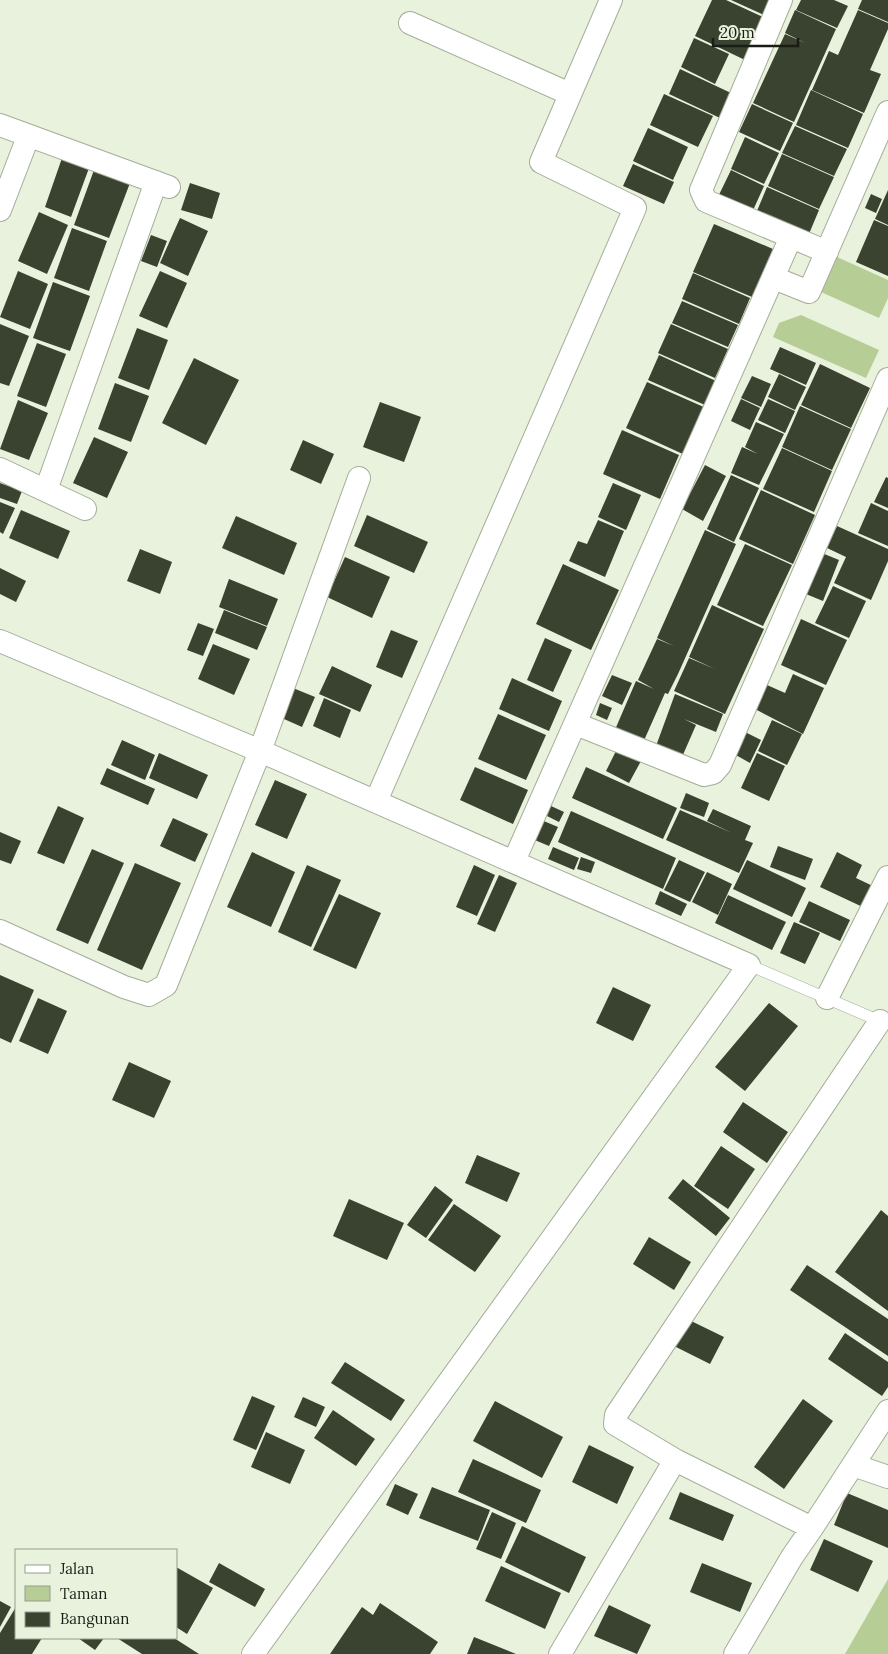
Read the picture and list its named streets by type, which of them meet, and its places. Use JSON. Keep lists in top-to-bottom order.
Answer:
{
  "legend": ["Jalan", "Taman", "Bangunan"],
  "scale_bar": "20 m"
}
